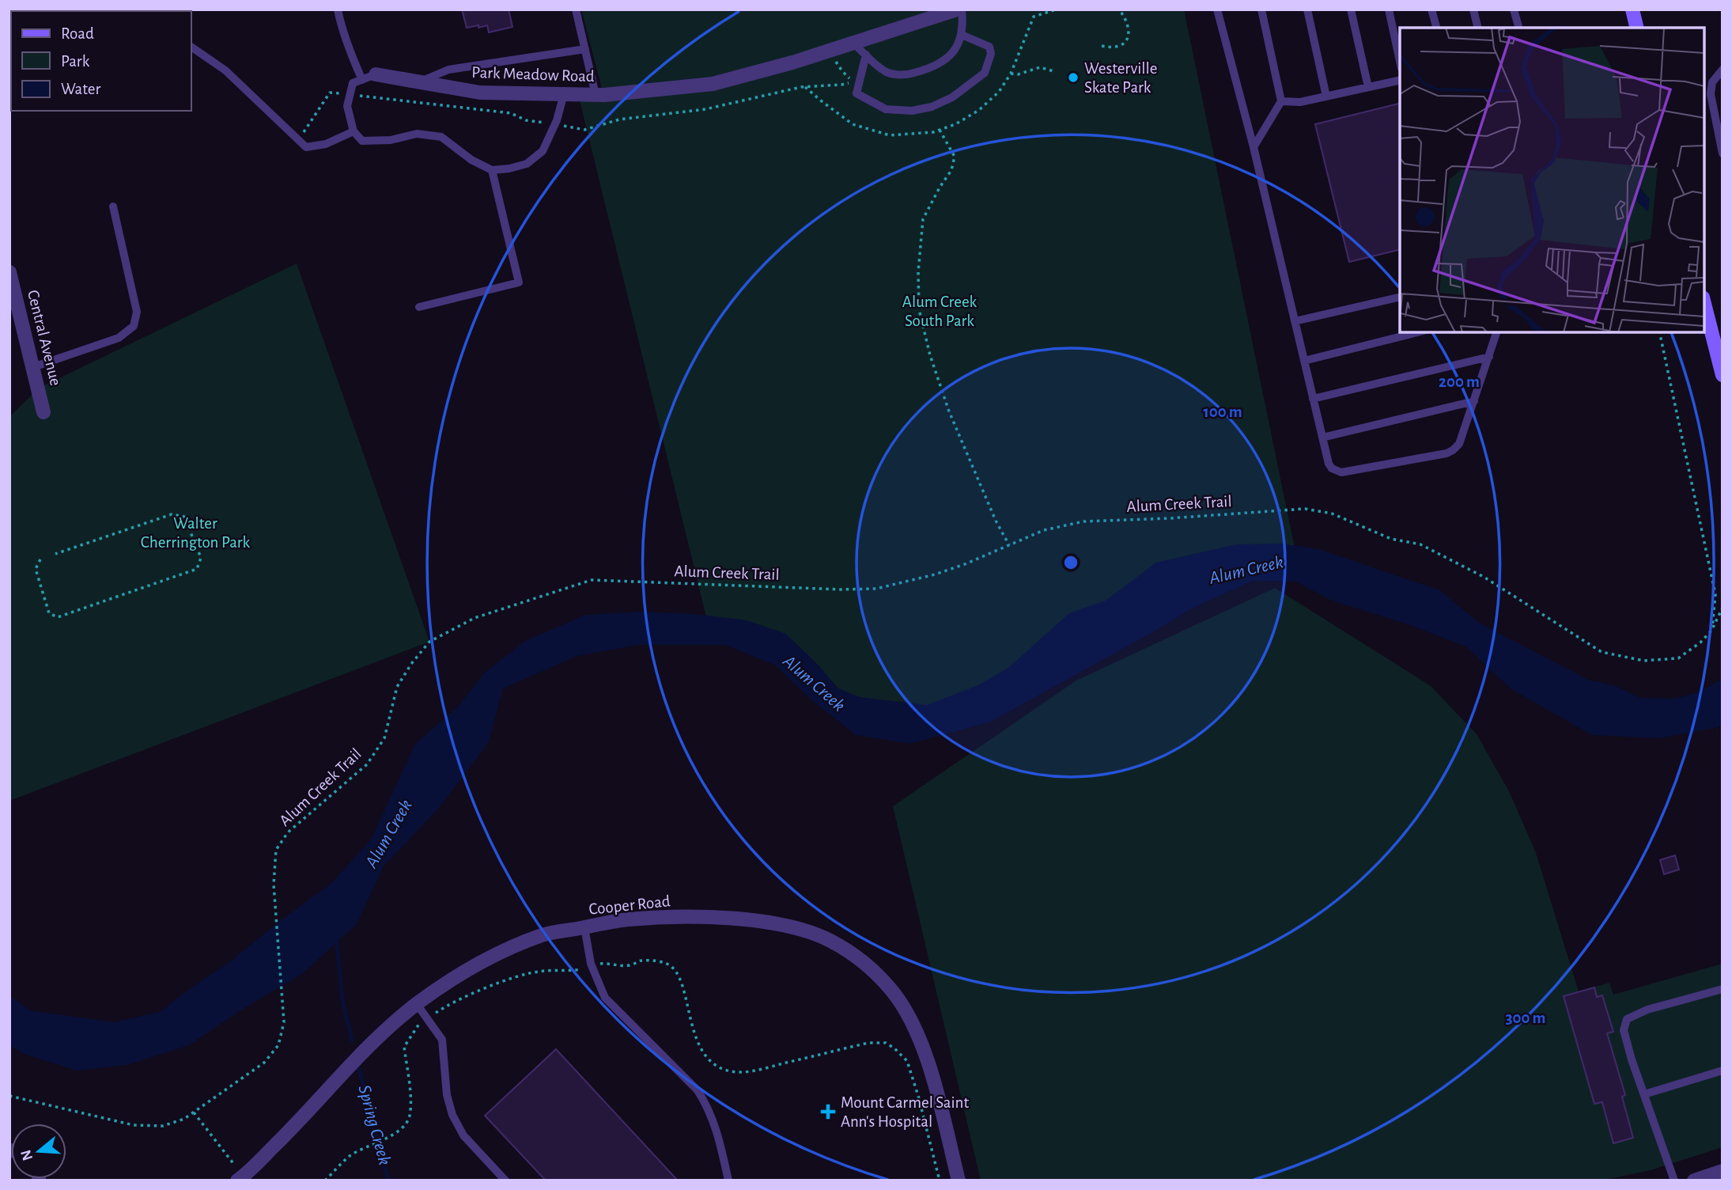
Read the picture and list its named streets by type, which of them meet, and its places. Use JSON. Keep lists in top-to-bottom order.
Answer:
{
  "streets": {
    "street": ["Park Meadow Road", "Central Avenue", "Cooper Road"],
    "path": ["Alum Creek Trail"]
  },
  "water": ["Alum Creek", "Spring Creek"],
  "parks": ["Alum Creek South Park", "Walter Cherrington Park"],
  "places": {
    "other": ["Westerville Skate Park"],
    "health": ["Mount Carmel Saint Ann's Hospital"]
  },
  "legend": ["Road", "Park", "Water"],
  "north": "left",
  "rings": ["200 m", "100 m", "300 m"]
}
